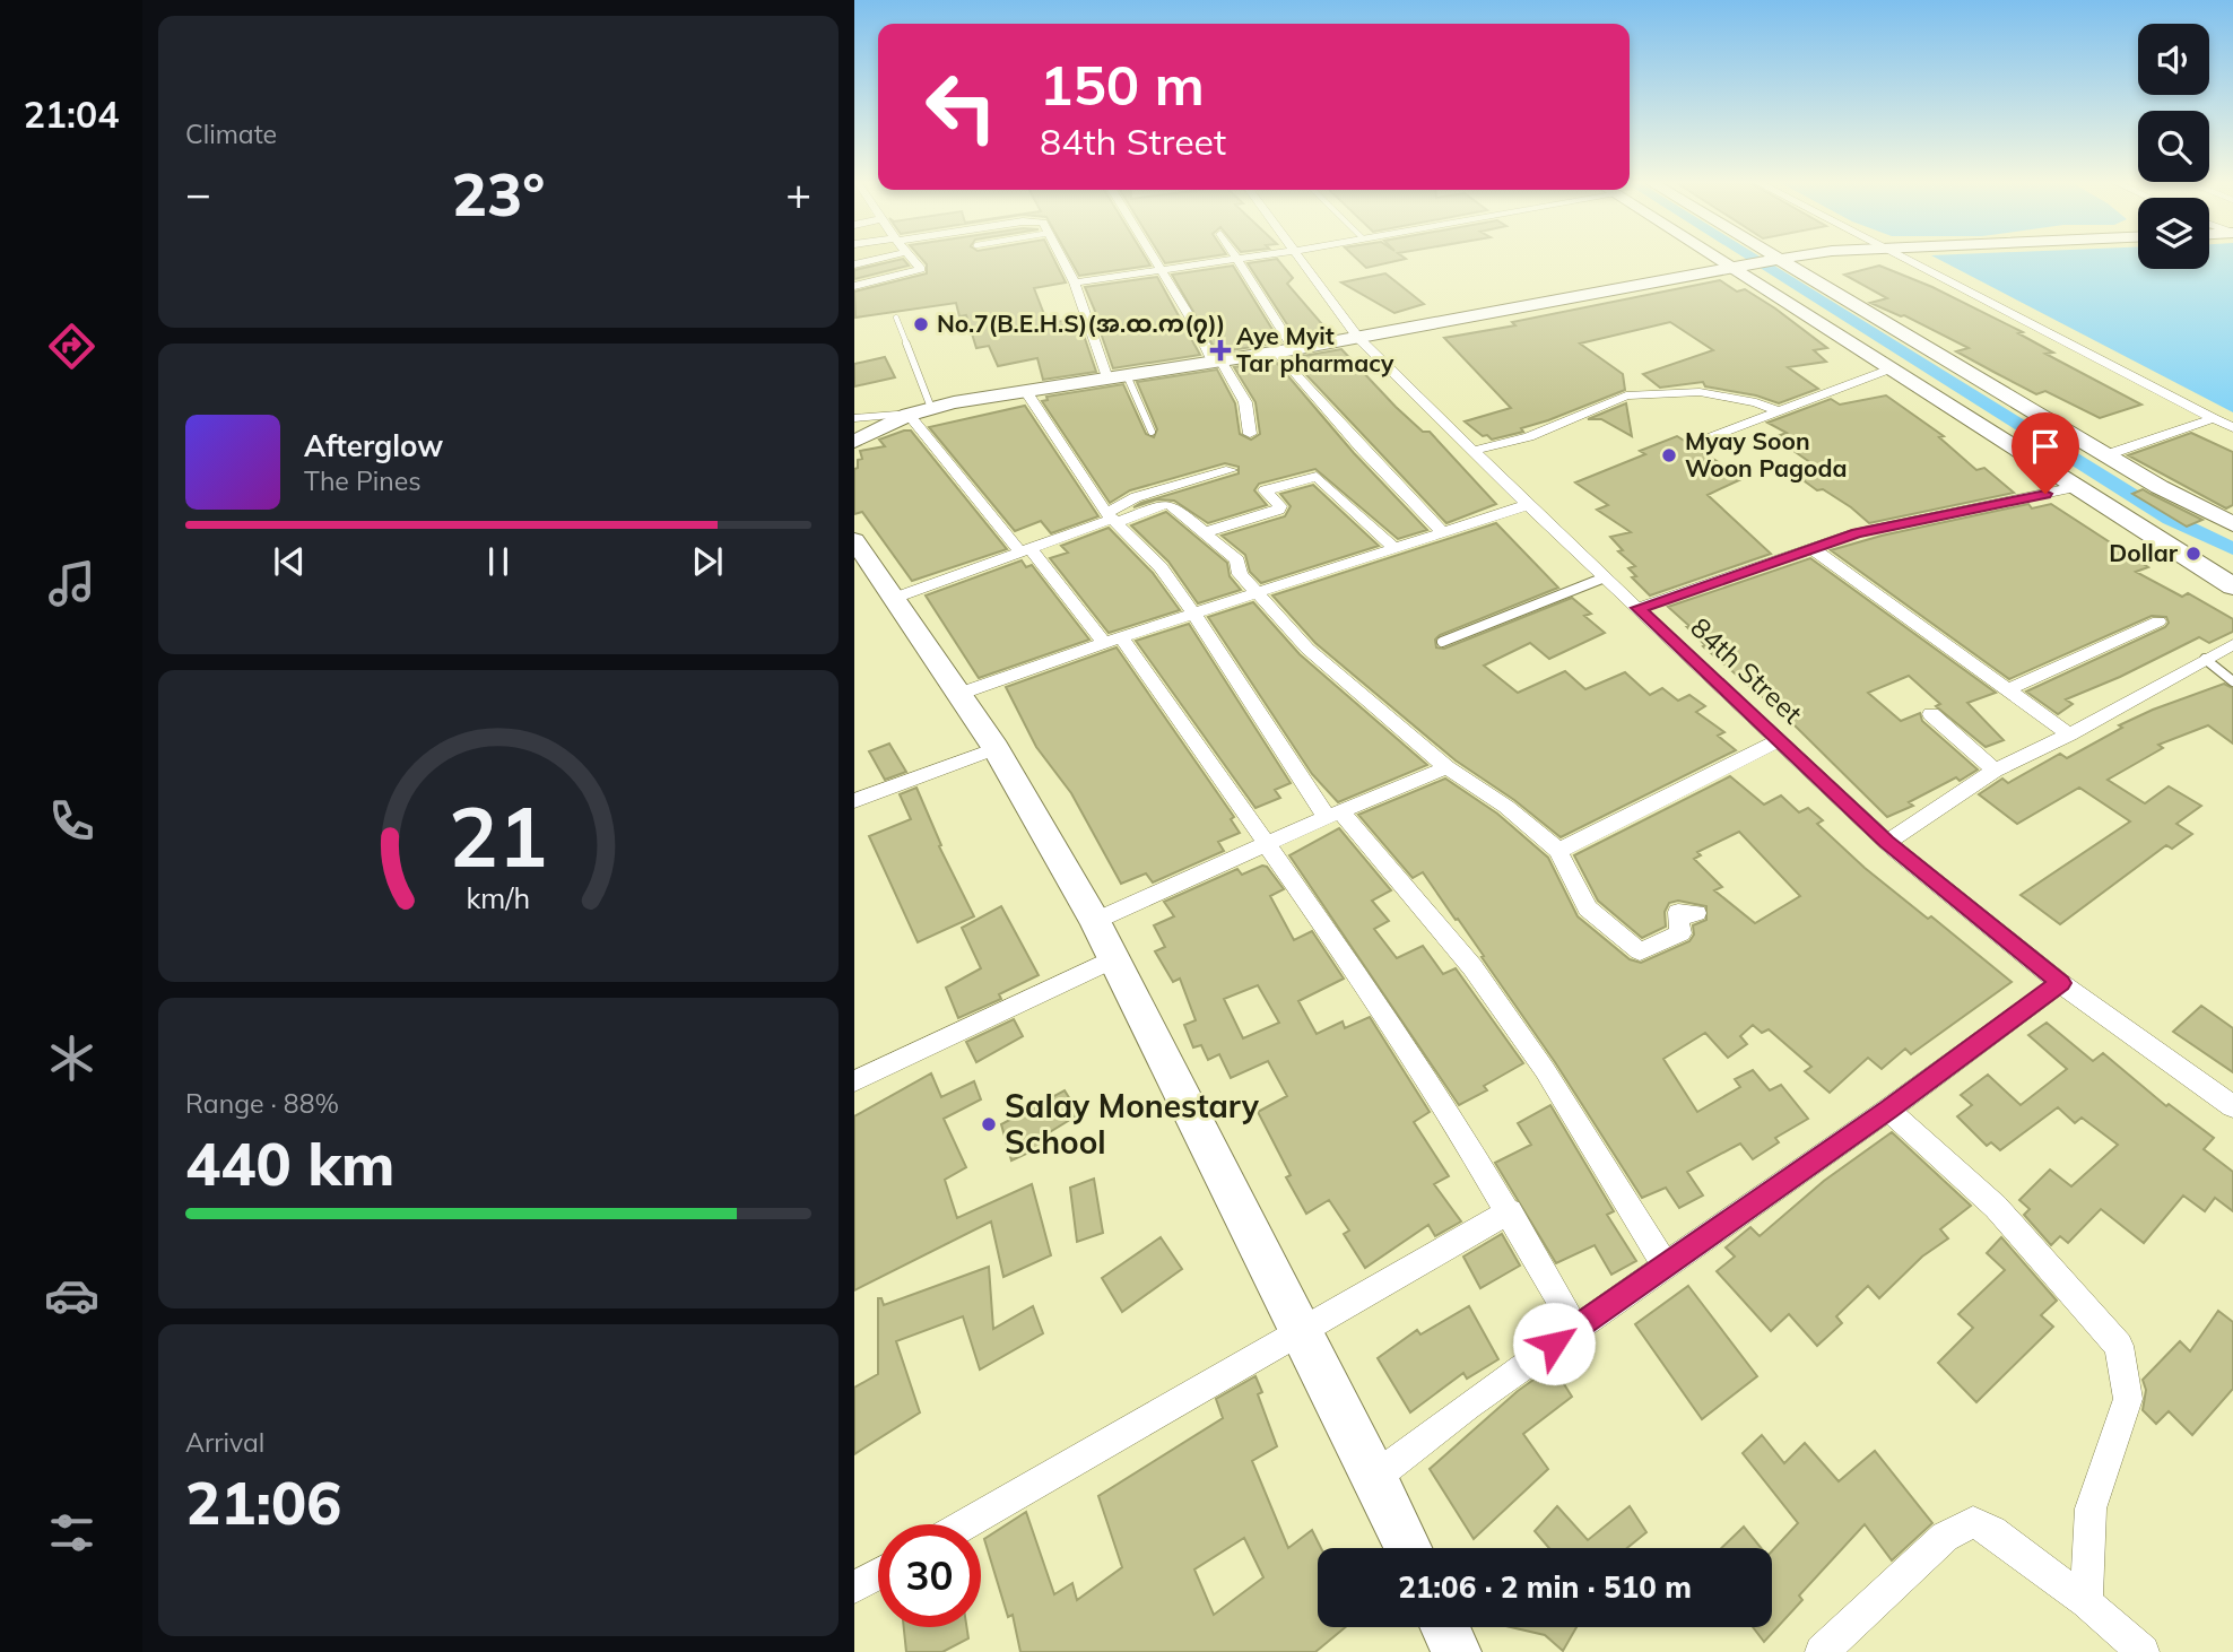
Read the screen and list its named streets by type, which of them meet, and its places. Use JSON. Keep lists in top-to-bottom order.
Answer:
{
  "streets": {
    "street": ["84th Street"]
  },
  "places": {
    "other": [
      "No.7(B.E.H.S)(အ.ထ.က(၇))",
      "Myay Soon Woon Pagoda",
      "Dollar",
      "Salay Monestary School"
    ],
    "health": ["Aye Myit Tar pharmacy"]
  },
  "page": {
    "tabs": "21:04",
    "tile": [
      "Climate",
      ["Range · 88%", "440 km"],
      ["Arrival", "21:06"]
    ],
    "turn": ["150 m", "84th Street"],
    "heat": ["−", "23°", "+"],
    "song": ["Afterglow", "The Pines"],
    "limit": "30",
    "trip": "21:06 · 2 min · 510 m",
    "gauge": ["21", "km/h"]
  }
}
